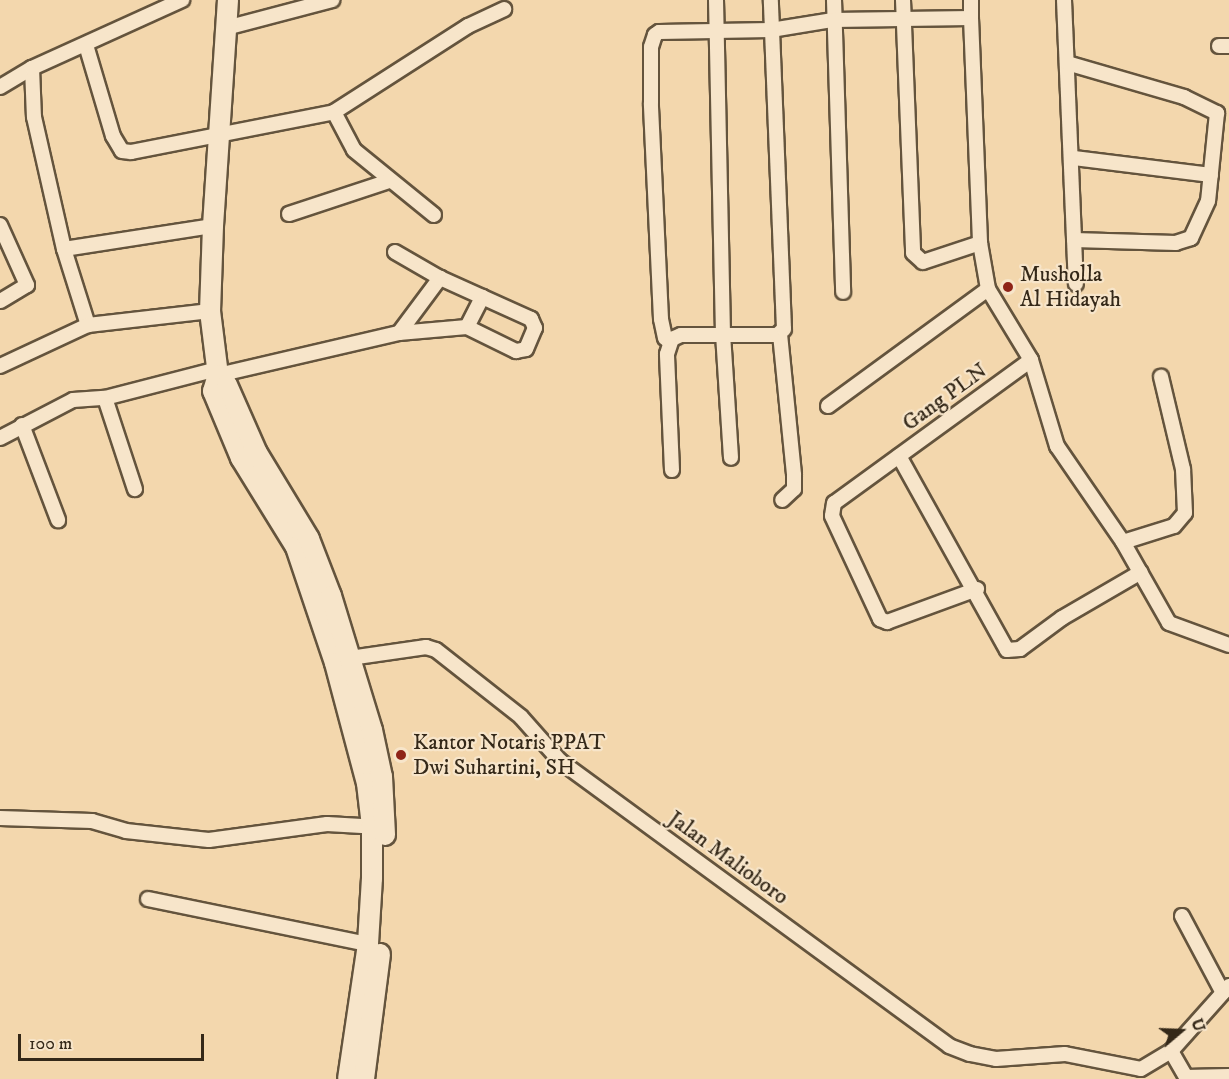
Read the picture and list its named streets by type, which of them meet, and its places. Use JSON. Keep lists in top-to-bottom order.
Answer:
{
  "streets": {
    "street": ["Gang PLN", "Jalan Malioboro"]
  },
  "places": ["Musholla Al Hidayah", "Kantor Notaris PPAT Dwi Suhartini, SH"],
  "scale_bar": "100 m",
  "north": "right"
}
